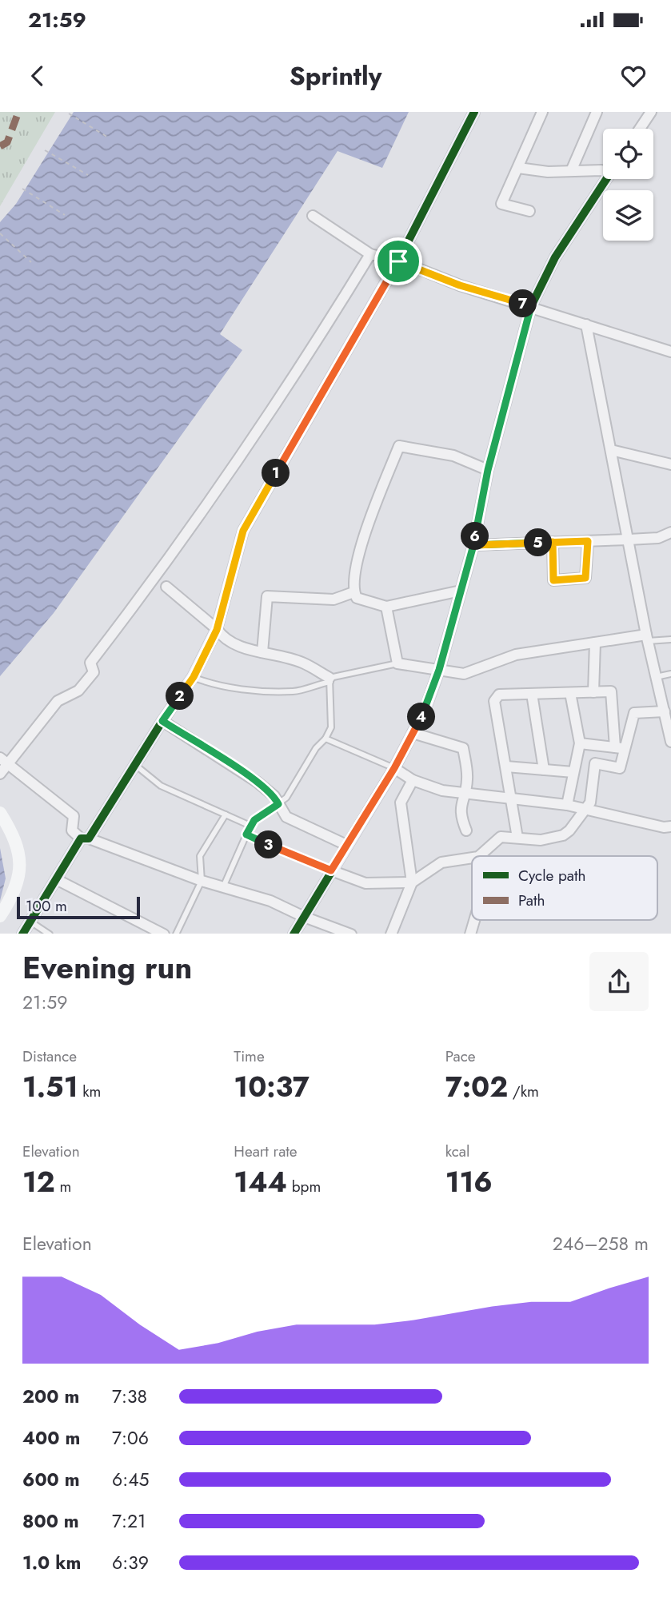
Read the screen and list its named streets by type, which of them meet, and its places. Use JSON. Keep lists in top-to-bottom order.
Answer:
{
  "legend": ["Cycle path", "Path"],
  "scale_bar": "100 m",
  "page": {
    "status": "21:59",
    "header": "Sprintly",
    "pins": [
      "7",
      "1",
      "6",
      "5",
      "2",
      "4",
      "3"
    ],
    "scale": "100 m",
    "heading": ["Evening run", "21:59"],
    "stats": [
      ["Distance", "1.51 km"],
      ["Time", "10:37"],
      ["Pace", "7:02 /km"],
      ["Elevation", "12 m"],
      ["Heart rate", "144 bpm"],
      ["kcal", "116"]
    ],
    "chart": ["Elevation", "246–258 m"],
    "list": [
      {
        "name": "200 m",
        "note": "7:38"
      },
      {
        "name": "400 m",
        "note": "7:06"
      },
      {
        "name": "600 m",
        "note": "6:45"
      },
      {
        "name": "800 m",
        "note": "7:21"
      },
      {
        "name": "1.0 km",
        "note": "6:39"
      }
    ]
  }
}
